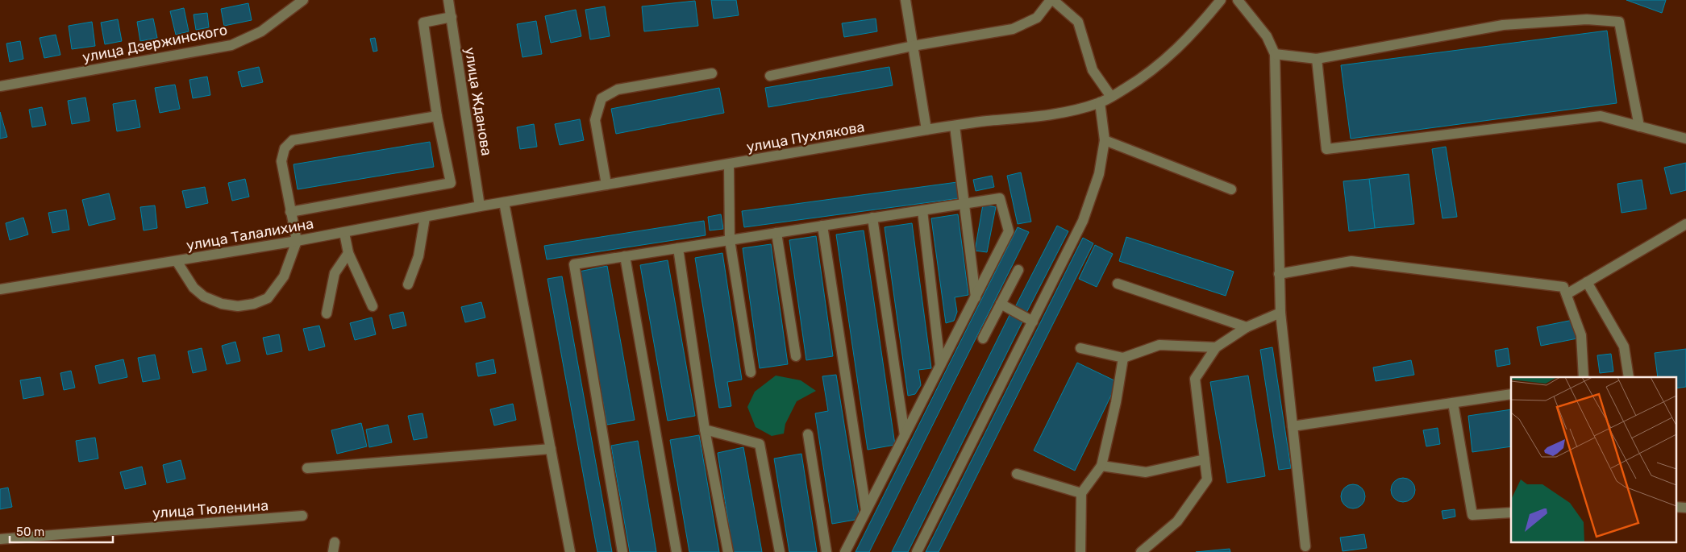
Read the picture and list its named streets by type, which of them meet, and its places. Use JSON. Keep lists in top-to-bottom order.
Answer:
{
  "streets": {
    "street": [
      "улица Дзержинского",
      "улица Жданова",
      "улица Пухлякова",
      "улица Талалихина",
      "улица Тюленина"
    ]
  },
  "crossings": [
    ["улица Жданова", "улица Талалихина"],
    ["улица Пухлякова", "улица Талалихина"]
  ],
  "scale_bar": "50 m"
}
